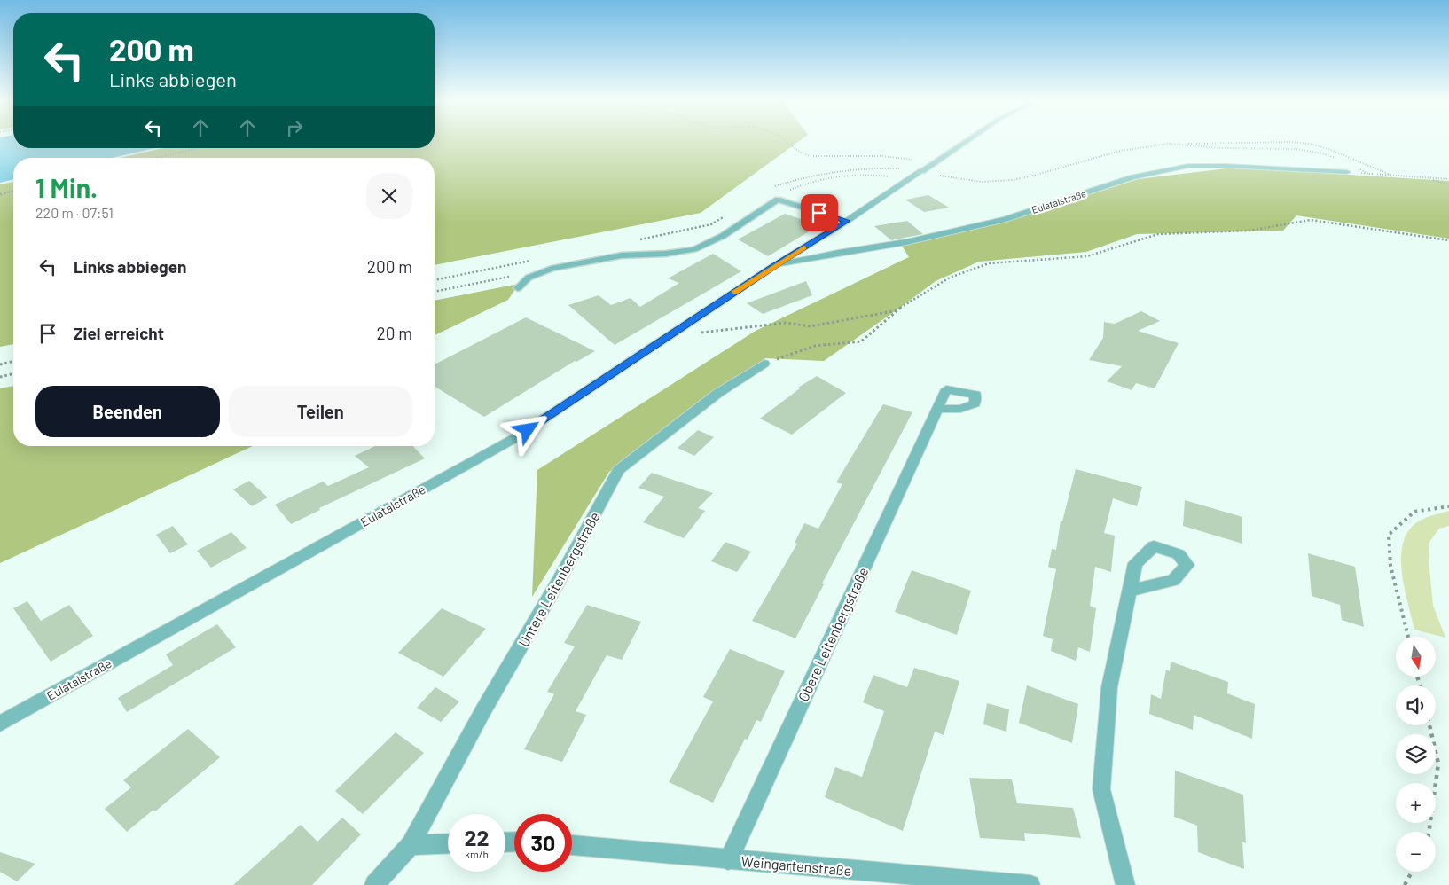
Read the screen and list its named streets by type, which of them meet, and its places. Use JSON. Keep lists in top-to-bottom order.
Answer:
{
  "streets": {
    "street": [
      "Eulatalstraße",
      "Untere Leitenbergstraße",
      "Obere Leitenbergstraße",
      "Weingartenstraße"
    ]
  },
  "crossings": [
    ["Obere Leitenbergstraße", "Weingartenstraße"]
  ],
  "north": "bottom",
  "page": {
    "turn": ["200 m", "Links abbiegen"],
    "heading": ["1 Min.", "220 m · 07:51"],
    "list": [
      {
        "name": "Links abbiegen",
        "value": "200 m"
      },
      {
        "name": "Ziel erreicht",
        "value": "20 m"
      }
    ],
    "buttons": ["Beenden", "Teilen"],
    "map_buttons": ["+", "−"],
    "speed": "22 km/h",
    "limit": "30"
  }
}
